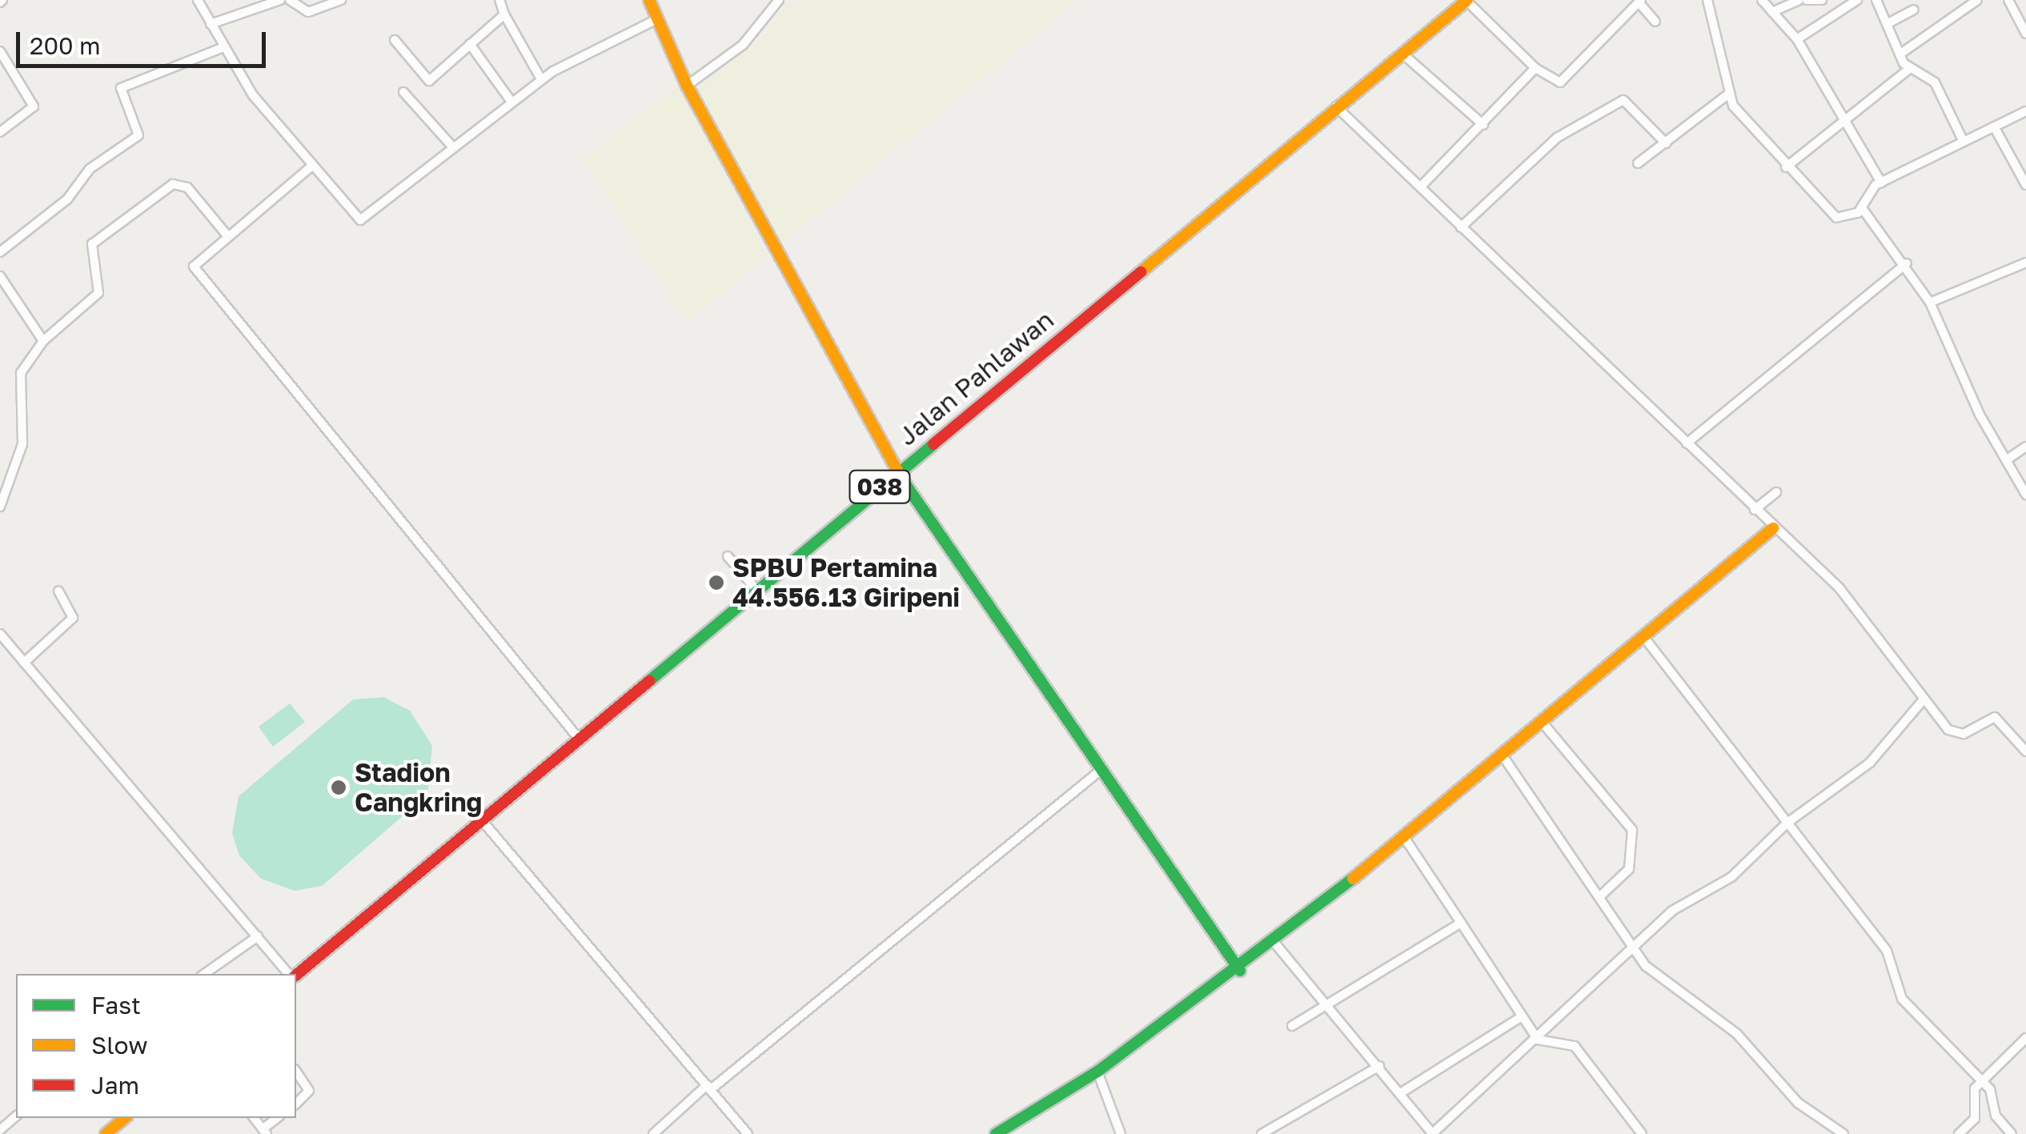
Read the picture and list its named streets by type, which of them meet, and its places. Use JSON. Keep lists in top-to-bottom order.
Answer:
{
  "streets": {
    "street": ["Jalan Pahlawan", "038"]
  },
  "places": ["SPBU Pertamina 44.556.13 Giripeni", "Stadion Cangkring"],
  "legend": ["Fast", "Slow", "Jam"],
  "scale_bar": "200 m"
}
